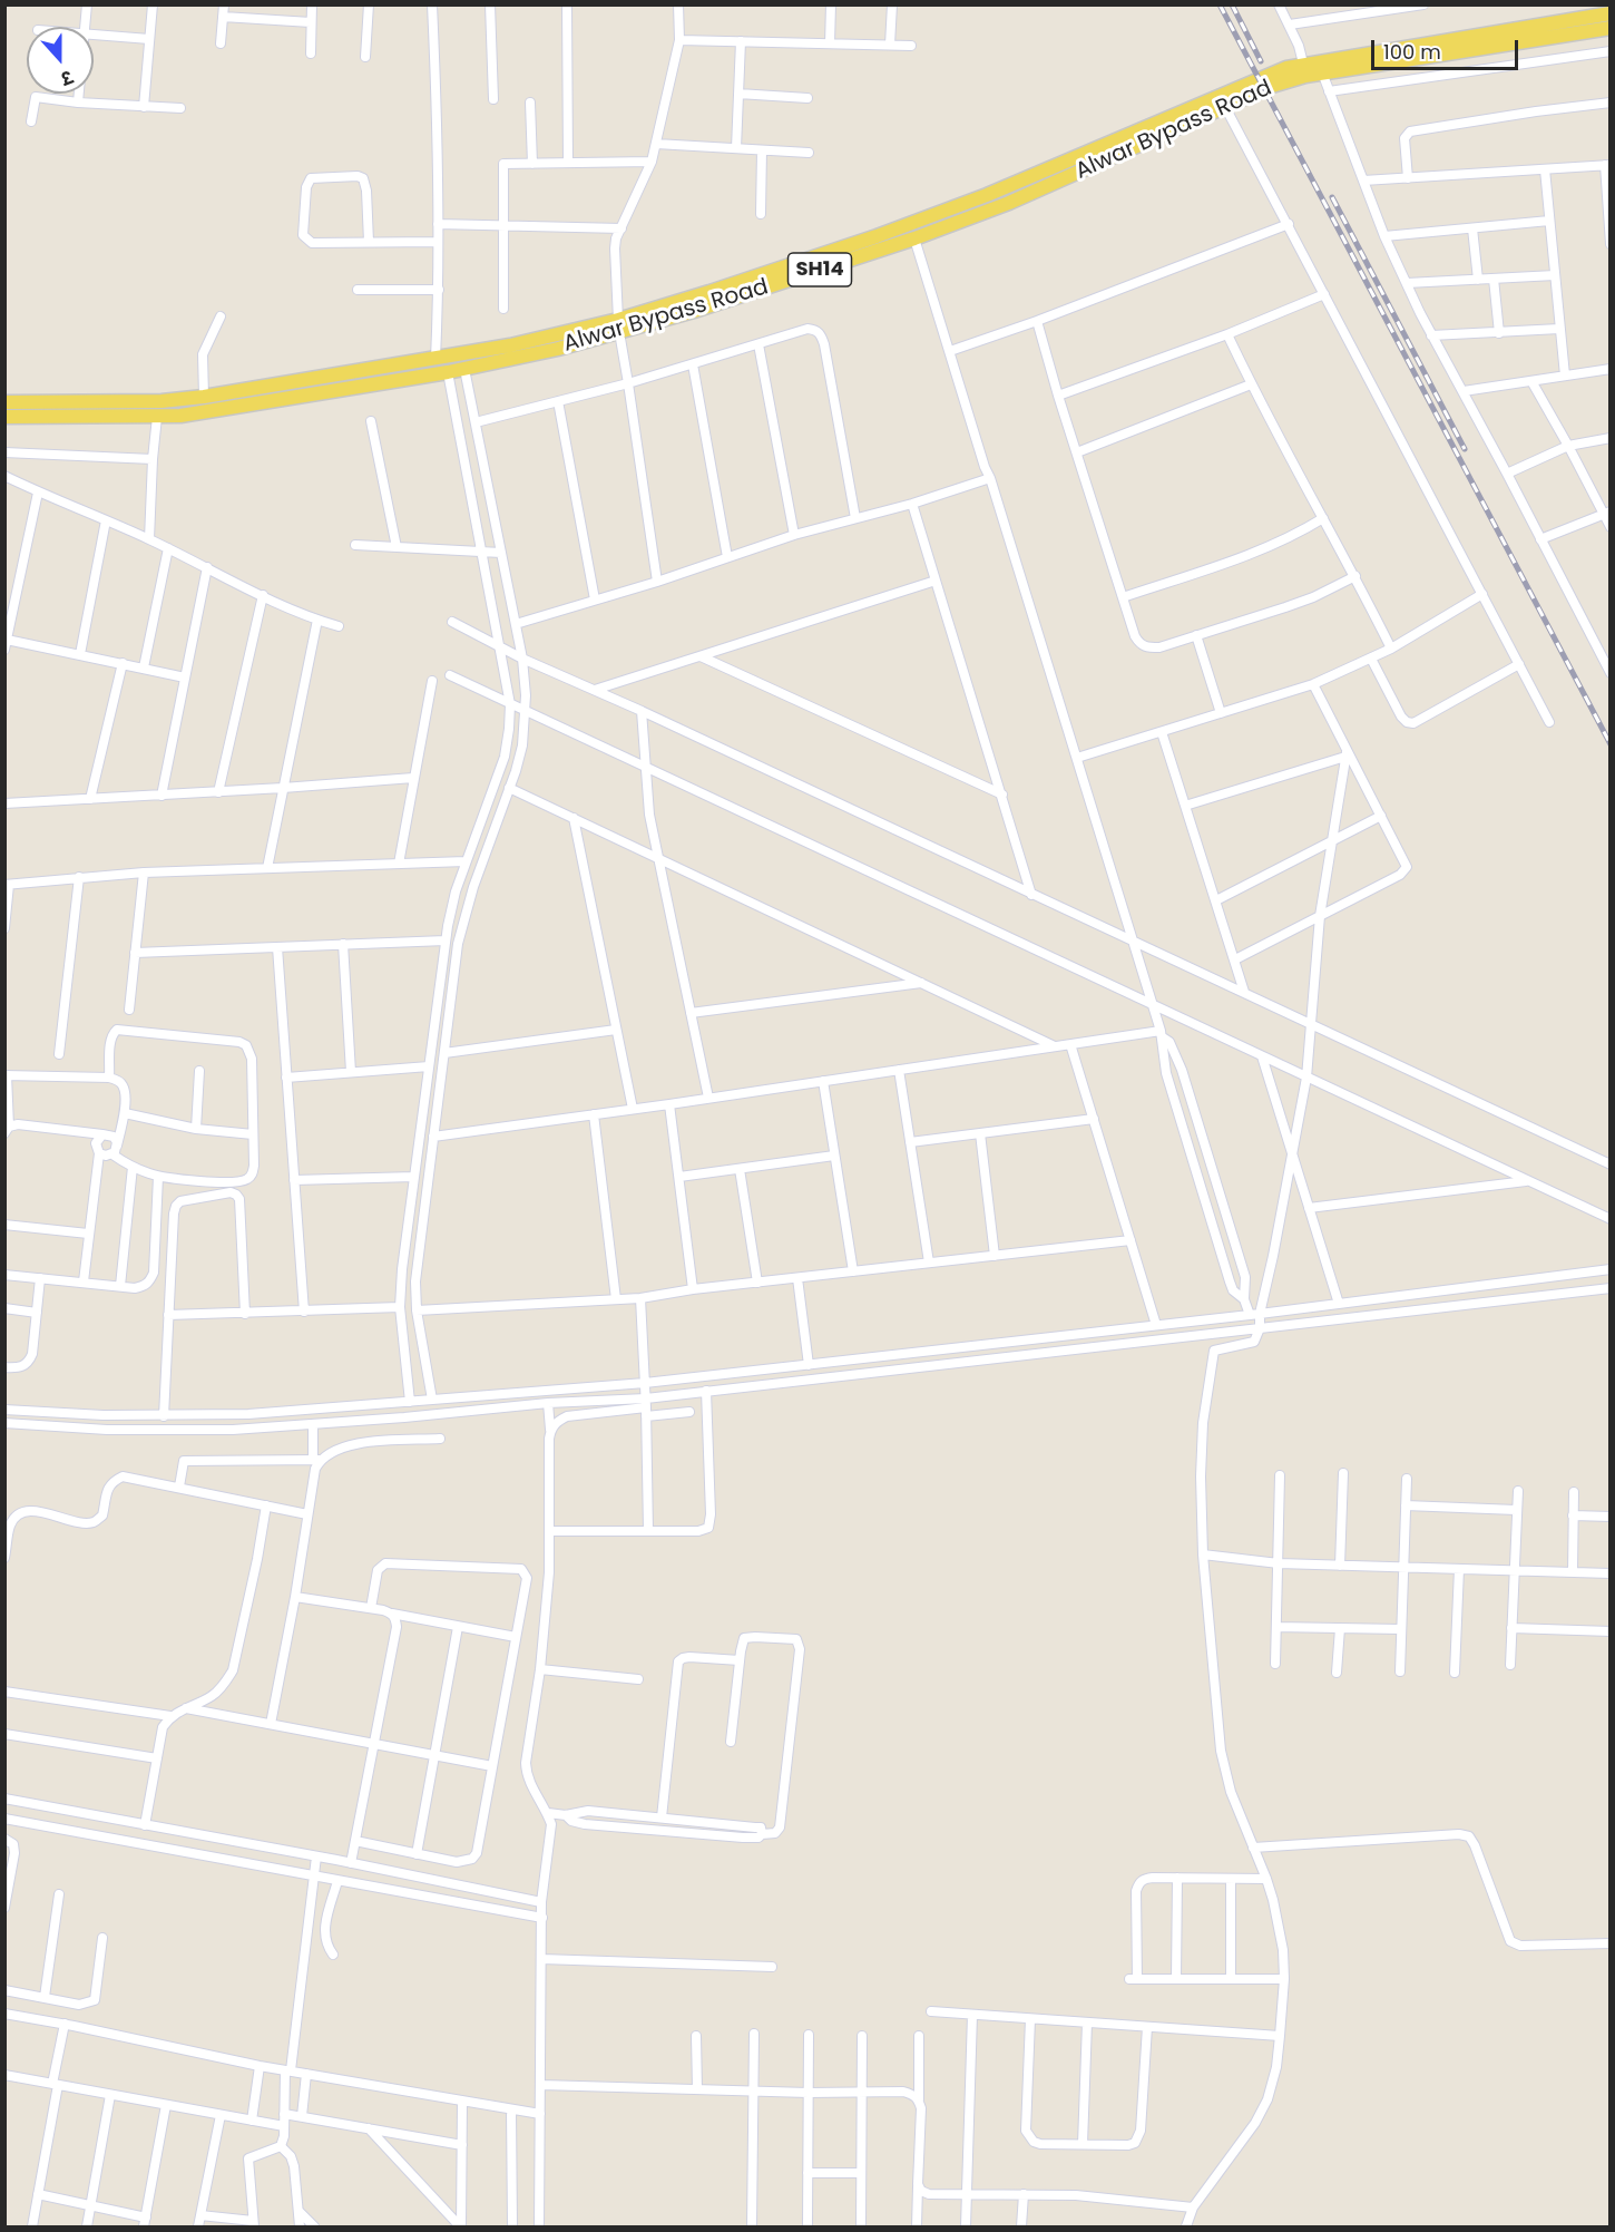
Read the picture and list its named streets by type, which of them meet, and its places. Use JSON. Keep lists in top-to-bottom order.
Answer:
{
  "streets": {
    "main road": ["Alwar Bypass Road", "SH14"]
  },
  "scale_bar": "100 m",
  "north": "bottom"
}
